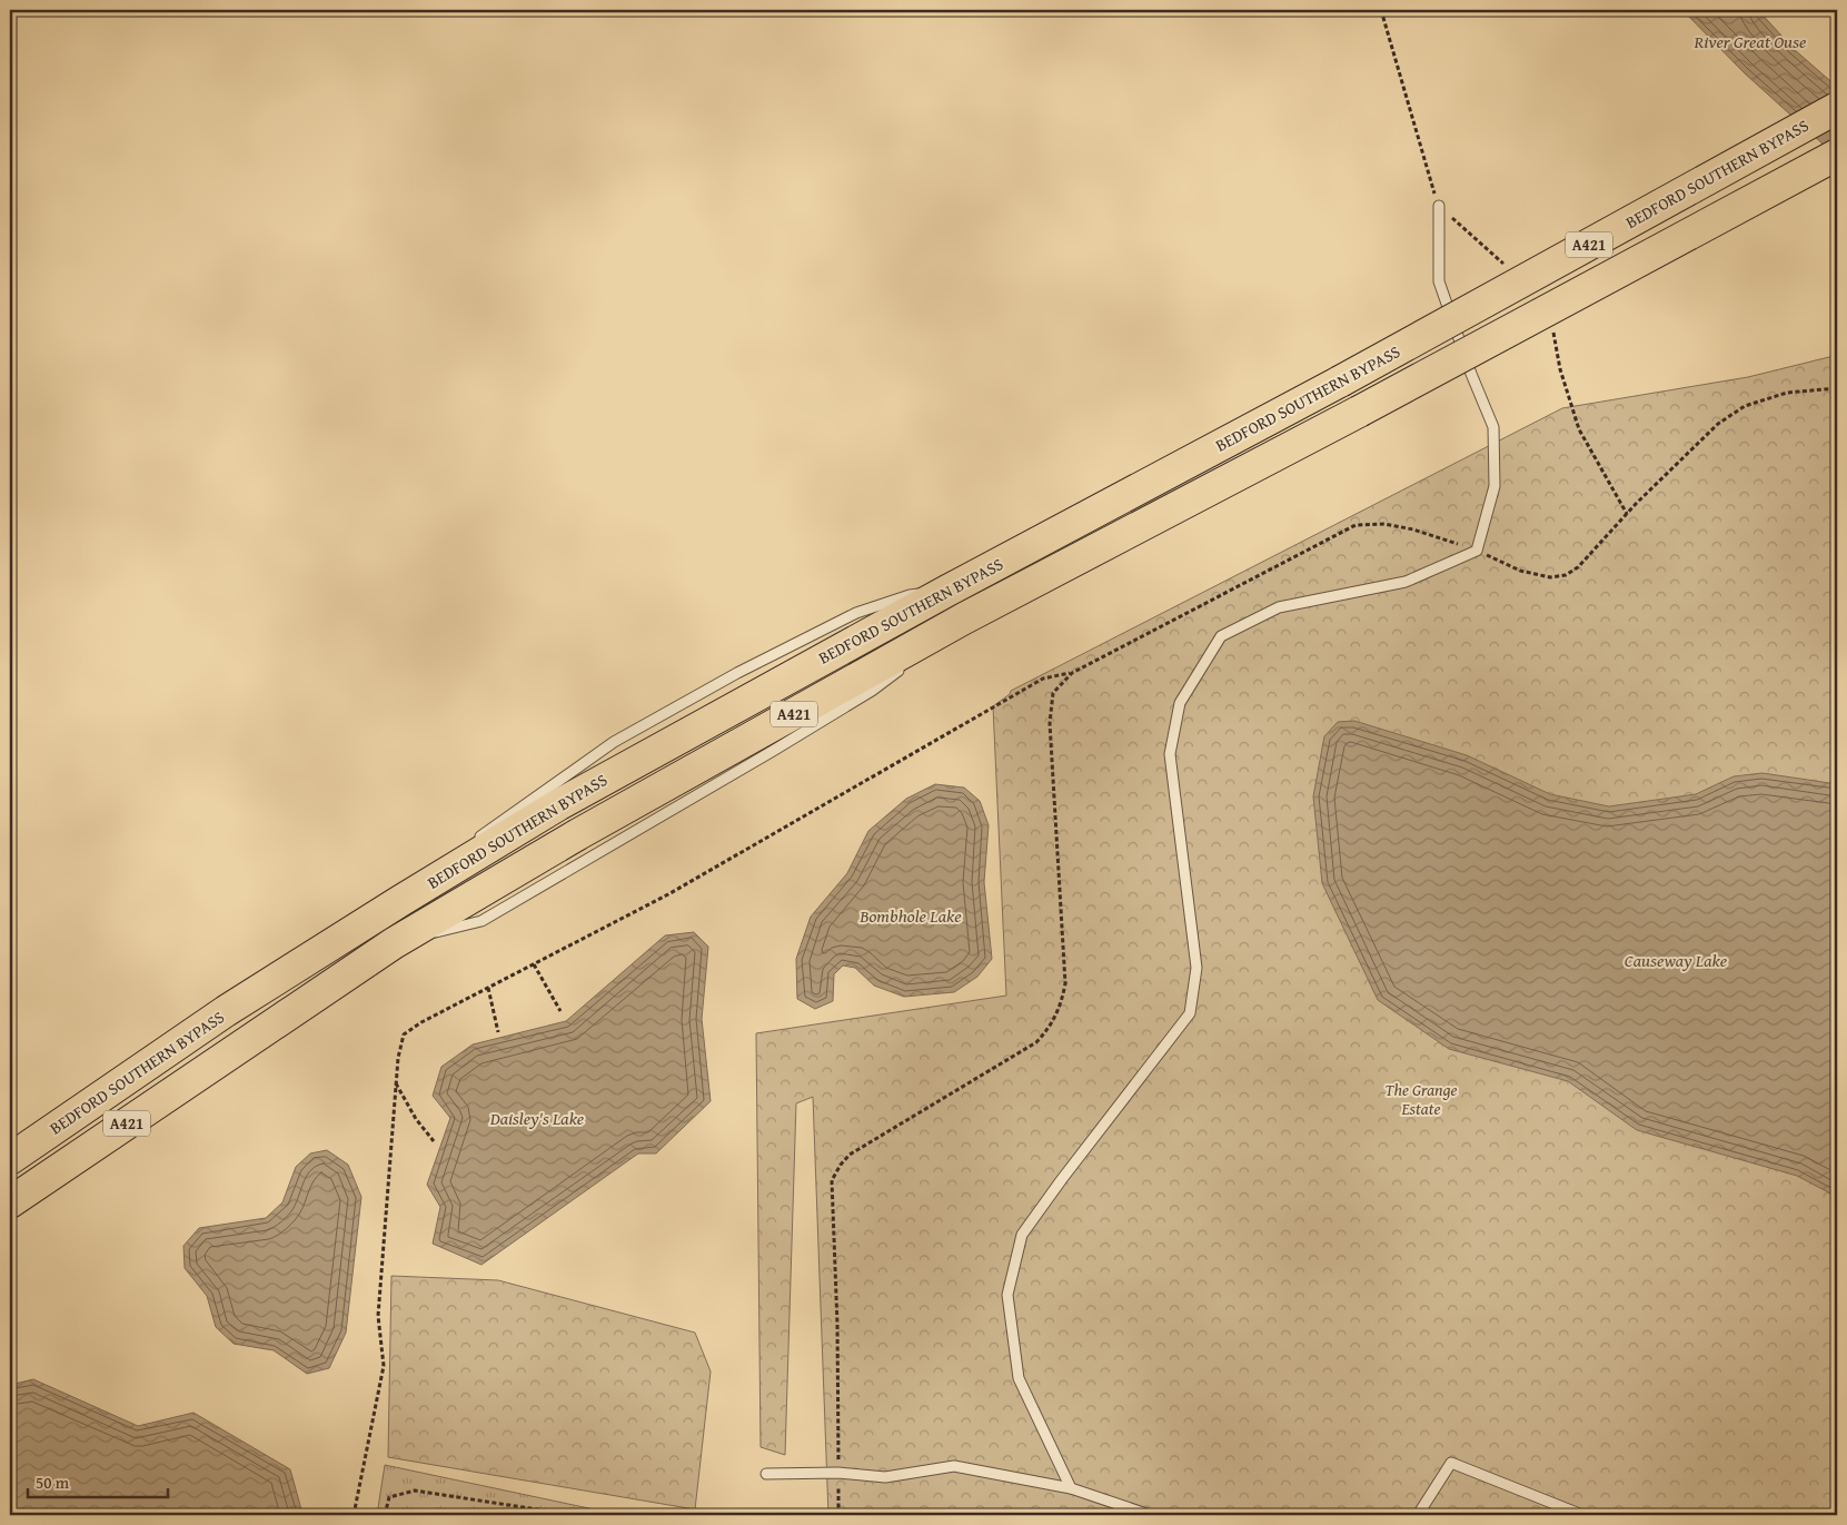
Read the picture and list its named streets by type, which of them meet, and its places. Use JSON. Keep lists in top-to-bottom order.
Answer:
{
  "streets": {
    "highway": ["BEDFORD SOUTHERN BYPASS", "A421"]
  },
  "water": [
    "River Great Ouse",
    "Bombhole Lake",
    "Causeway Lake",
    "Daisley's Lake"
  ],
  "parks": ["The Grange Estate"],
  "scale_bar": "50 m"
}
